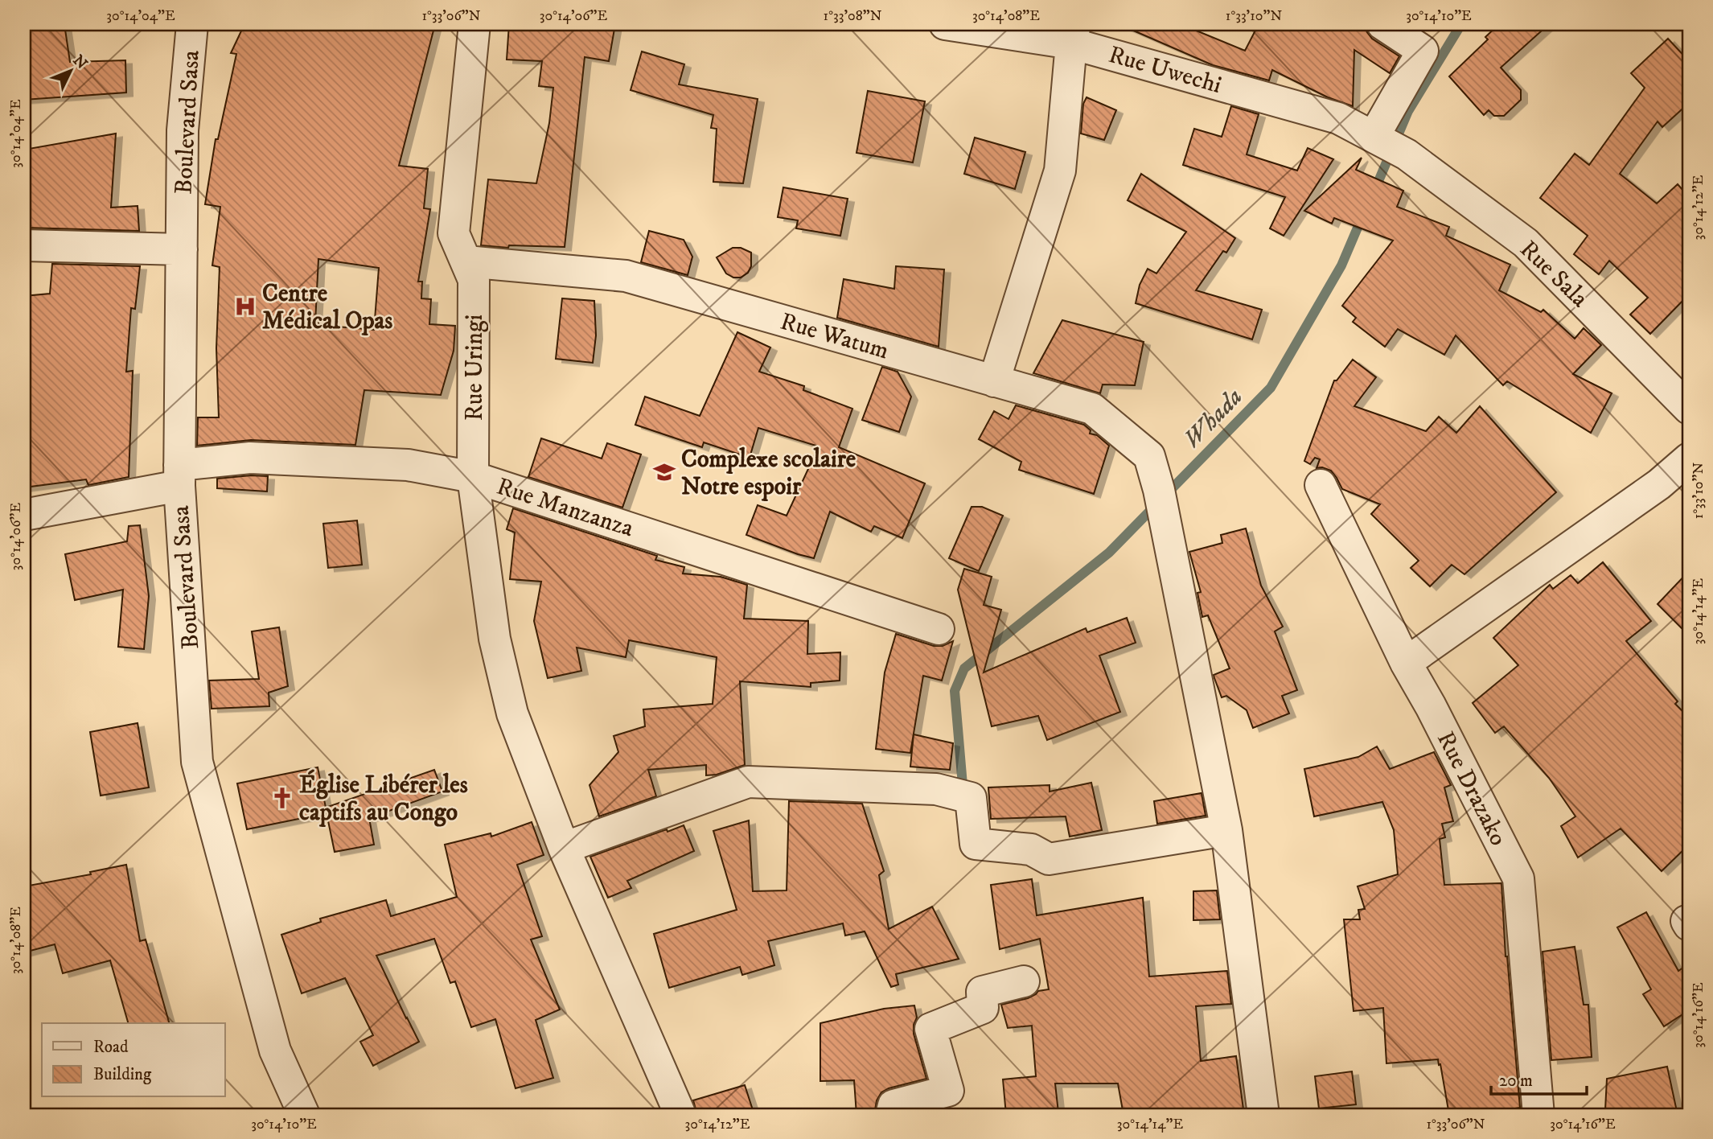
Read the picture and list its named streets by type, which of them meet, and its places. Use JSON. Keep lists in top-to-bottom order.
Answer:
{
  "streets": {
    "street": [
      "Rue Uwechi",
      "Boulevard Sasa",
      "Rue Sala",
      "Rue Watum",
      "Rue Uringi",
      "Rue Manzanza",
      "Rue Drazako"
    ]
  },
  "crossings": [
    ["Rue Uwechi", "Rue Sala"],
    ["Boulevard Sasa", "Rue Manzanza"],
    ["Rue Watum", "Rue Uringi"],
    ["Rue Uringi", "Rue Manzanza"]
  ],
  "water": ["Whada"],
  "places": {
    "hospital": ["Centre Médical Opas"],
    "school or university": ["Complexe scolaire Notre espoir"],
    "church": ["Église Libérer les captifs au Congo"]
  },
  "legend": ["Road", "Building"],
  "scale_bar": "20 m",
  "north": "top right",
  "coordinates": [
    "30°14'04\"E",
    "1°33'06\"N",
    "30°14'06\"E",
    "1°33'08\"N",
    "30°14'08\"E",
    "1°33'10\"N",
    "30°14'10\"E",
    "30°14'12\"E",
    "30°14'14\"E",
    "30°14'16\"E"
  ]
}
